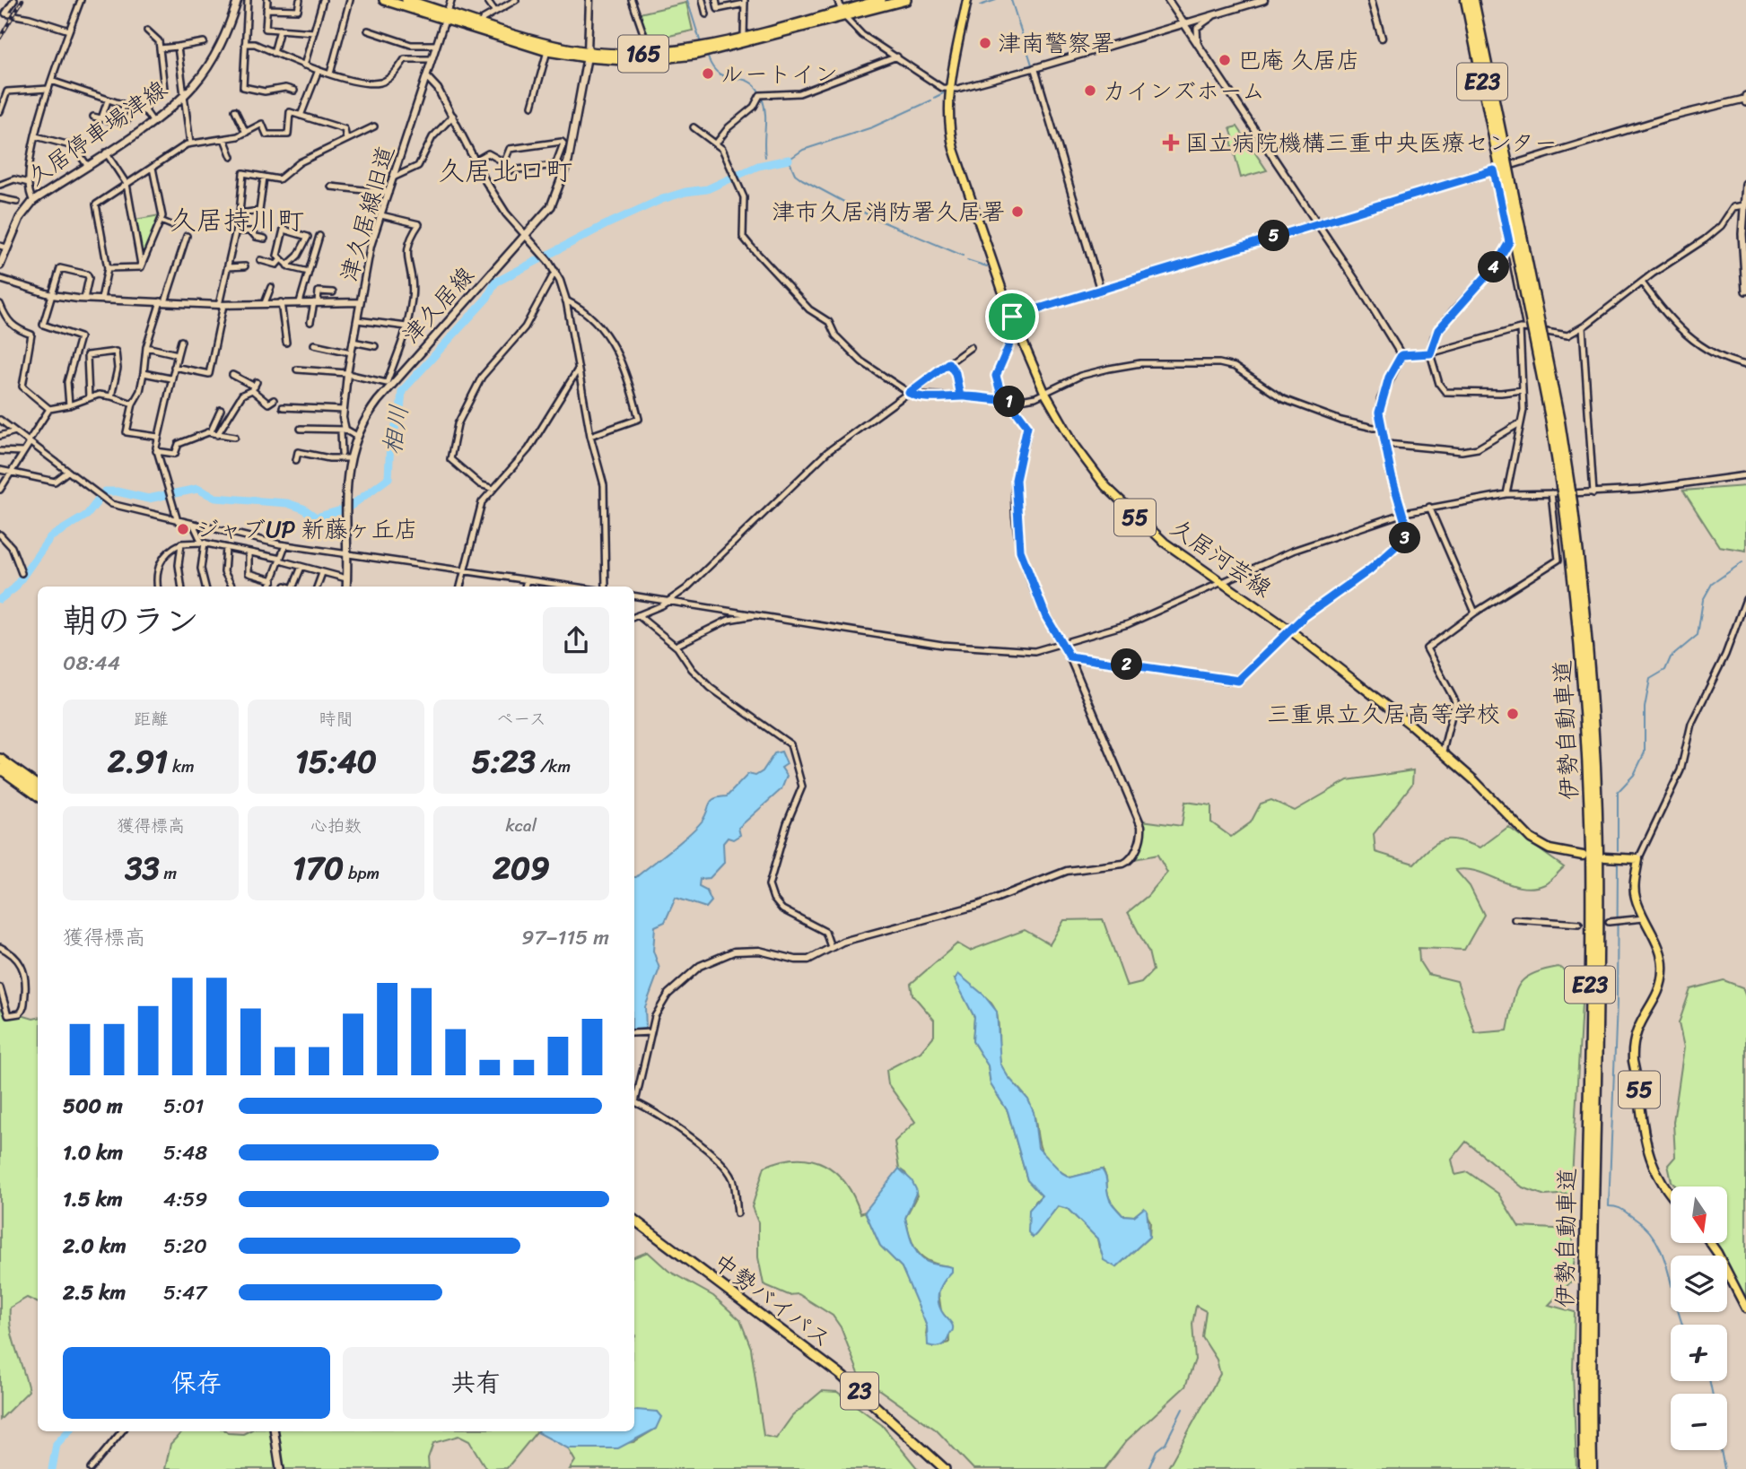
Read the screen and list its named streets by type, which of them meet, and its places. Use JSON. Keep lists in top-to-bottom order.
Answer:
{
  "streets": {
    "highway": [
      "165",
      "E23",
      "伊勢自動車道",
      "中勢バイパス",
      "23"
    ],
    "main road": [
      "久居停車場津線",
      "津久居線",
      "55",
      "久居河芸線"
    ],
    "street": ["津久居線旧道"]
  },
  "crossings": [
    ["165", "津久居線旧道"],
    ["165", "津久居線"]
  ],
  "districts": ["久居北口町", "久居持川町"],
  "water": ["相川"],
  "places": {
    "other": [
      "津南警察署",
      "巴庵 久居店",
      "ルートイン",
      "カインズホーム",
      "津市久居消防署久居署",
      "ジャブUP 新藤ヶ丘店",
      "三重県立久居高等学校"
    ],
    "health": ["国立病院機構三重中央医療センター"]
  },
  "north": "bottom",
  "page": {
    "pins": [
      "5",
      "4",
      "1",
      "3",
      "2"
    ],
    "heading": ["朝のラン", "08:44"],
    "stats": [
      ["距離", "2.91 km"],
      ["時間", "15:40"],
      ["ペース", "5:23 /km"],
      ["獲得標高", "33 m"],
      ["心拍数", "170 bpm"],
      ["kcal", "209"]
    ],
    "chart": ["獲得標高", "97–115 m"],
    "list": [
      {
        "name": "500 m",
        "note": "5:01"
      },
      {
        "name": "1.0 km",
        "note": "5:48"
      },
      {
        "name": "1.5 km",
        "note": "4:59"
      },
      {
        "name": "2.0 km",
        "note": "5:20"
      },
      {
        "name": "2.5 km",
        "note": "5:47"
      }
    ],
    "map_buttons": ["+", "−"],
    "buttons": ["保存", "共有"]
  }
}
